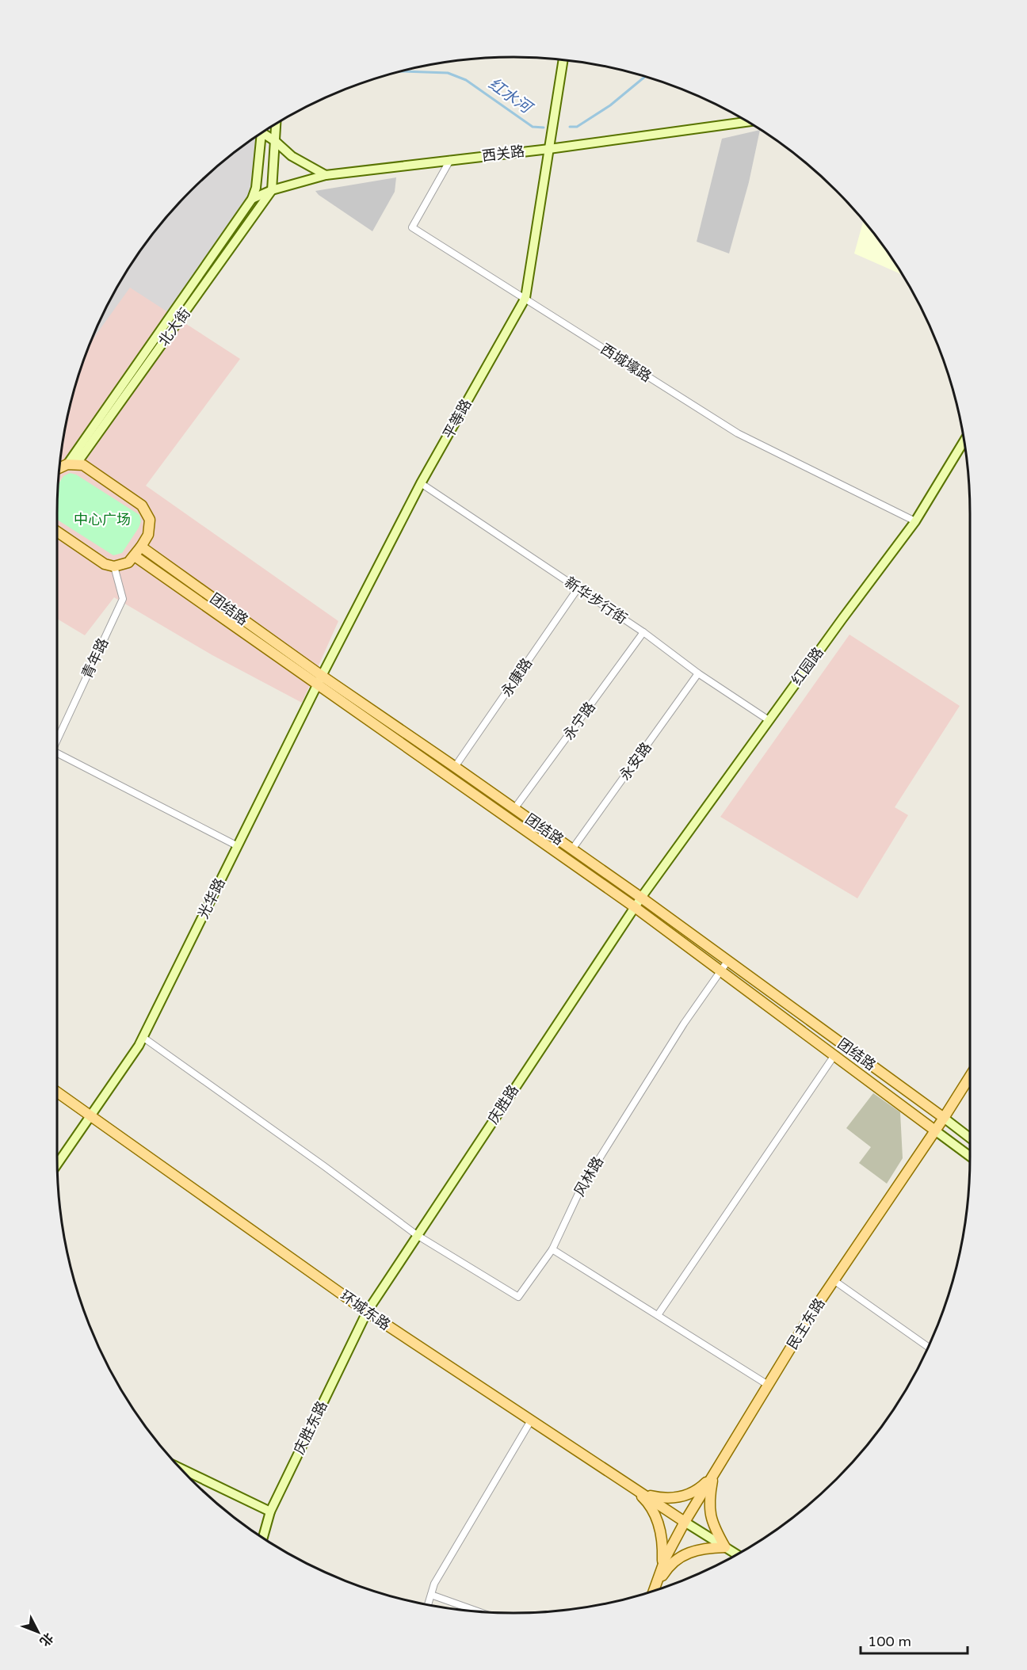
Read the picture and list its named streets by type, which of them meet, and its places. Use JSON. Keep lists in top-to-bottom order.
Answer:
{
  "streets": {
    "main road": [
      "西关路",
      "北大街",
      "平等路",
      "团结路",
      "红园路",
      "光华路",
      "庆胜路",
      "环城东路",
      "民主东路",
      "庆胜东路"
    ],
    "street": [
      "西城壕路",
      "新华步行街",
      "青年路",
      "永康路",
      "永宁路",
      "永安路",
      "风林路"
    ]
  },
  "crossings": [
    ["西关路", "北大街"],
    ["西关路", "西城壕路"],
    ["西关路", "平等路"],
    ["西城壕路", "平等路"],
    ["西城壕路", "红园路"],
    ["平等路", "新华步行街"],
    ["平等路", "团结路"],
    ["平等路", "光华路"],
    ["新华步行街", "红园路"],
    ["新华步行街", "永康路"],
    ["新华步行街", "永宁路"],
    ["新华步行街", "永安路"],
    ["团结路", "红园路"],
    ["团结路", "永康路"],
    ["团结路", "永宁路"],
    ["团结路", "永安路"],
    ["团结路", "光华路"],
    ["团结路", "庆胜路"],
    ["团结路", "风林路"],
    ["团结路", "民主东路"],
    ["红园路", "庆胜路"],
    ["光华路", "环城东路"],
    ["庆胜路", "风林路"],
    ["庆胜路", "环城东路"],
    ["庆胜路", "庆胜东路"],
    ["环城东路", "民主东路"],
    ["环城东路", "庆胜东路"]
  ],
  "water": ["红水河"],
  "parks": ["中心广场"],
  "scale_bar": "100 m",
  "north": "bottom right"
}
